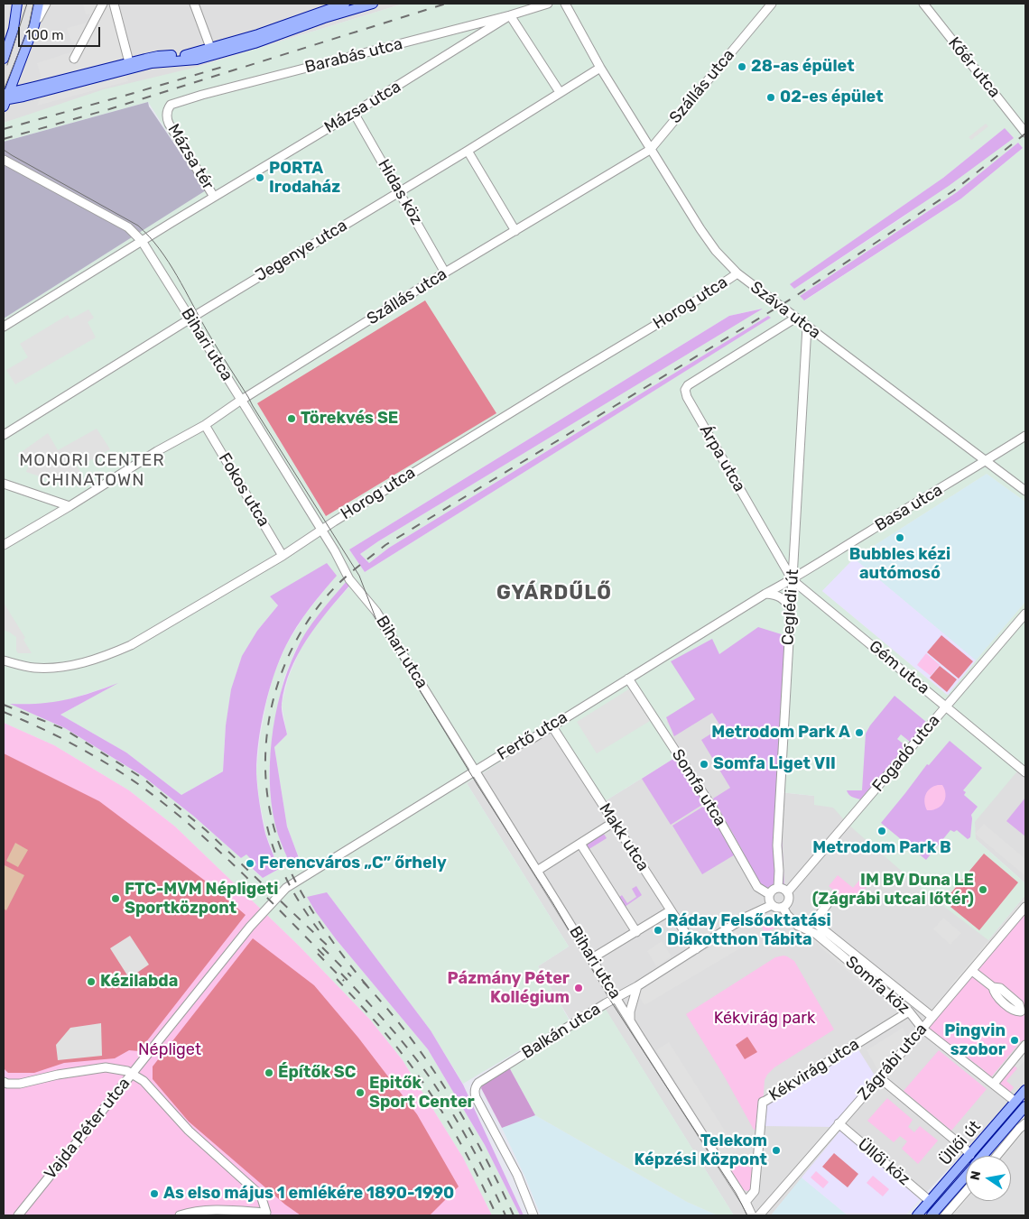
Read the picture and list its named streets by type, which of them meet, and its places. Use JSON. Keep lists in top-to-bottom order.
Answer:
{
  "streets": {
    "main road": ["Üllői út"],
    "street": [
      "Barabás utca",
      "Kőér utca",
      "Szállás utca",
      "Mázsa utca",
      "Mázsa tér",
      "Hidas köz",
      "Jegenye utca",
      "Horog utca",
      "Száva utca",
      "Bihari utca",
      "Árpa utca",
      "Fokos utca",
      "Basa utca",
      "Ceglédi út",
      "Gém utca",
      "Fertő utca",
      "Fogadó utca",
      "Somfa utca",
      "Makk utca",
      "Somfa köz",
      "Balkán utca",
      "Zágrábi utca",
      "Kékvirág utca",
      "Vajda Péter utca",
      "Üllői köz"
    ]
  },
  "crossings": [
    ["Barabás utca", "Mázsa utca"],
    ["Barabás utca", "Mázsa tér"],
    ["Szállás utca", "Hidas köz"],
    ["Szállás utca", "Száva utca"],
    ["Szállás utca", "Bihari utca"],
    ["Szállás utca", "Fokos utca"],
    ["Mázsa utca", "Mázsa tér"],
    ["Mázsa utca", "Hidas köz"],
    ["Mázsa tér", "Bihari utca"],
    ["Hidas köz", "Jegenye utca"],
    ["Jegenye utca", "Száva utca"],
    ["Jegenye utca", "Bihari utca"],
    ["Horog utca", "Száva utca"],
    ["Horog utca", "Bihari utca"],
    ["Horog utca", "Fokos utca"],
    ["Száva utca", "Árpa utca"],
    ["Száva utca", "Basa utca"],
    ["Száva utca", "Ceglédi út"],
    ["Bihari utca", "Fertő utca"],
    ["Bihari utca", "Balkán utca"],
    ["Bihari utca", "Kékvirág utca"],
    ["Árpa utca", "Basa utca"],
    ["Árpa utca", "Ceglédi út"],
    ["Árpa utca", "Gém utca"],
    ["Basa utca", "Ceglédi út"],
    ["Basa utca", "Gém utca"],
    ["Basa utca", "Fertő utca"],
    ["Ceglédi út", "Gém utca"],
    ["Ceglédi út", "Fogadó utca"],
    ["Ceglédi út", "Somfa utca"],
    ["Ceglédi út", "Somfa köz"],
    ["Ceglédi út", "Balkán utca"],
    ["Gém utca", "Fogadó utca"],
    ["Fertő utca", "Somfa utca"],
    ["Fertő utca", "Makk utca"],
    ["Fertő utca", "Vajda Péter utca"],
    ["Fogadó utca", "Somfa utca"],
    ["Fogadó utca", "Somfa köz"],
    ["Fogadó utca", "Balkán utca"],
    ["Somfa utca", "Somfa köz"],
    ["Somfa utca", "Balkán utca"],
    ["Makk utca", "Balkán utca"],
    ["Somfa köz", "Balkán utca"],
    ["Somfa köz", "Zágrábi utca"],
    ["Somfa köz", "Kékvirág utca"],
    ["Somfa köz", "Üllői út"],
    ["Zágrábi utca", "Üllői köz"],
    ["Üllői út", "Üllői köz"]
  ],
  "districts": ["MONORI CENTER CHINATOWN", "GYÁRDŰLŐ"],
  "parks": ["Kékvirág park", "Népliget"],
  "places": [
    "28-as épület",
    "02-es épület",
    "PORTA Irodaház",
    "Törekvés SE",
    "Bubbles kézi autómosó",
    "Metrodom Park A",
    "Somfa Liget VII",
    "Metrodom Park B",
    "Ferencváros „C” őrhely",
    "IM BV Duna LE (Zágrábi utcai lőtér)",
    "FTC-MVM Népligeti Sportközpont",
    "Ráday Felsőoktatási Diákotthon Tábita",
    "Kézilabda",
    "Pázmány Péter Kollégium",
    "Pingvin szobor",
    "Építők SC",
    "Epitők Sport Center",
    "Telekom Képzési Központ",
    "As elso május 1 emlékére 1890-1990"
  ],
  "scale_bar": "100 m",
  "north": "left"
}
